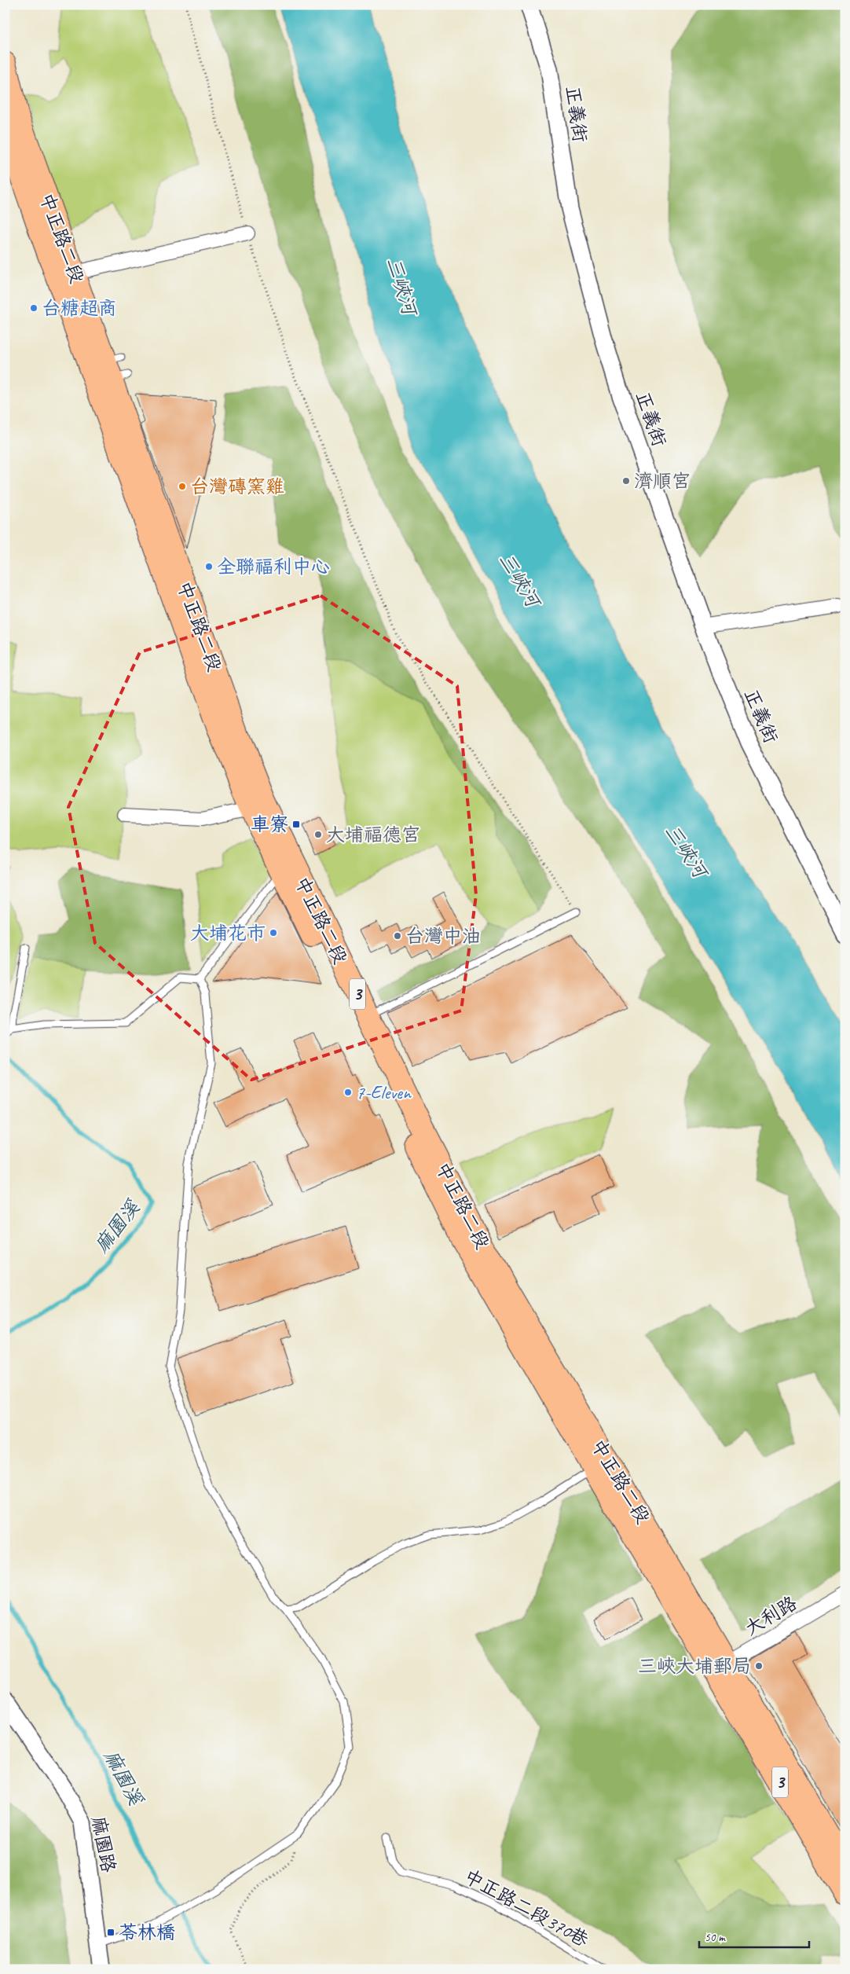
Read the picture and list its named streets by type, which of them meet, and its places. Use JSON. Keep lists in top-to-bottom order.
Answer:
{
  "streets": {
    "main road": ["中正路二段", "3"],
    "street": ["正義街", "大利路", "麻園路"],
    "lane": ["中正路二段370巷"]
  },
  "crossings": [
    ["中正路二段", "大利路"]
  ],
  "water": ["三峽河", "麻園溪"],
  "places": {
    "other": [
      "台糖超商",
      "濟順宮",
      "台灣磚窯雞",
      "全聯福利中心",
      "大埔福德宮",
      "大埔花市",
      "台灣中油",
      "7-Eleven",
      "三峽大埔郵局"
    ],
    "transit": ["車寮", "苓林橋"]
  },
  "scale_bar": "50 m"
}
